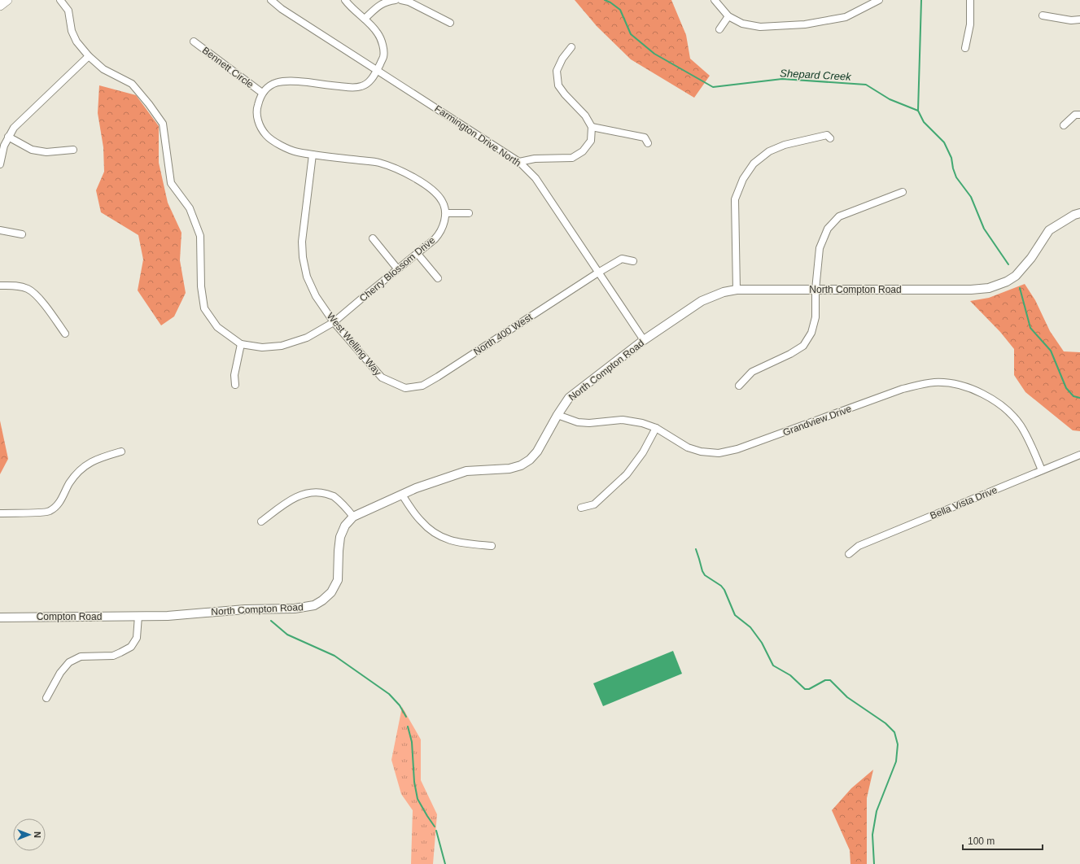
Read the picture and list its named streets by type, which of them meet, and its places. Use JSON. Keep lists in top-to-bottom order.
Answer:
{
  "streets": {
    "street": [
      "Bennett Circle",
      "Farmington Drive North",
      "Cherry Blossom Drive",
      "North Compton Road",
      "North 400 West",
      "West Welling Way",
      "Grandview Drive",
      "Bella Vista Drive",
      "Compton Road"
    ]
  },
  "crossings": [
    ["Farmington Drive North", "North Compton Road"],
    ["Farmington Drive North", "North 400 West"],
    ["Cherry Blossom Drive", "West Welling Way"],
    ["North Compton Road", "Grandview Drive"],
    ["North Compton Road", "Compton Road"],
    ["North 400 West", "West Welling Way"],
    ["Grandview Drive", "Bella Vista Drive"]
  ],
  "water": ["Shepard Creek"],
  "scale_bar": "100 m",
  "north": "right"
}
